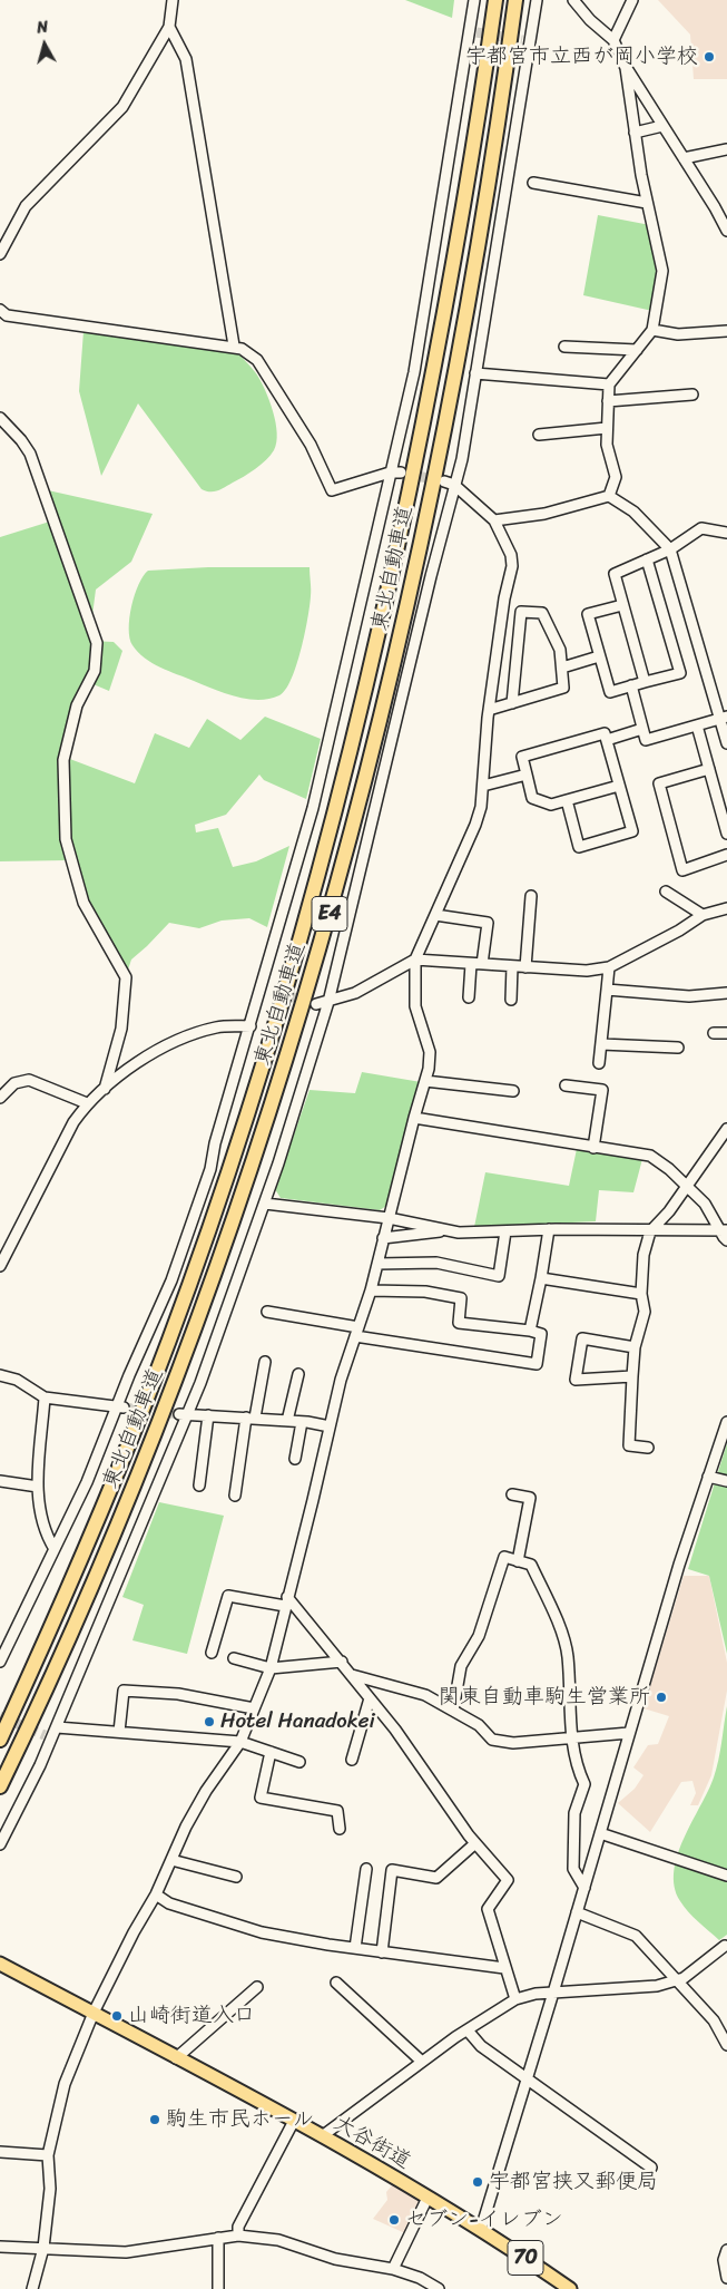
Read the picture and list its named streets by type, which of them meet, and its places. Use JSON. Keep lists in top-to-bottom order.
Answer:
{
  "streets": {
    "highway": ["東北自動車道", "E4"],
    "main road": ["大谷街道", "70"]
  },
  "places": [
    "宇都宮市立西が岡小学校",
    "関東自動車駒生営業所",
    "Hotel Hanadokei",
    "山崎街道入口",
    "駒生市民ホール",
    "宇都宮挟又郵便局",
    "セブン-イレブン"
  ],
  "north": "top"
}
